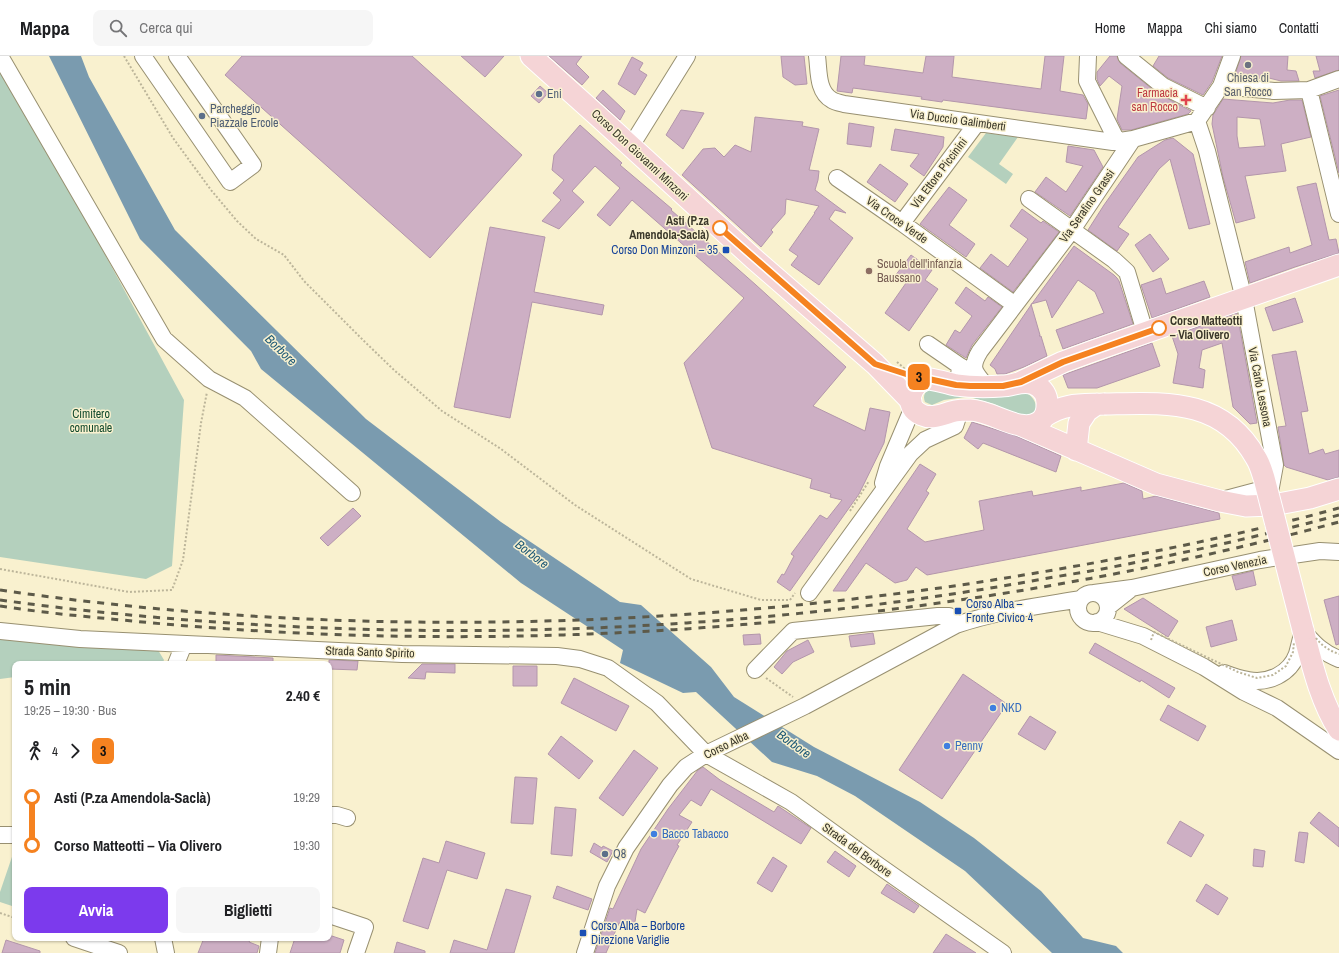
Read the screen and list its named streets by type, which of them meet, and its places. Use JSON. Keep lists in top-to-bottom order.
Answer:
{
  "streets": {
    "main road": ["Corso Don Giovanni Minzoni"],
    "street": [
      "Via Duccio Galimberti",
      "Via Ettore Piccinini",
      "Via Serafino Grassi",
      "Via Croce Verde",
      "Via Carlo Lessona",
      "Corso Venezia",
      "Strada Santo Spirito",
      "Corso Alba",
      "Strada del Borbore"
    ]
  },
  "crossings": [
    ["Via Duccio Galimberti", "Via Ettore Piccinini"],
    ["Via Duccio Galimberti", "Via Serafino Grassi"],
    ["Corso Don Giovanni Minzoni", "Via Serafino Grassi"],
    ["Via Ettore Piccinini", "Via Croce Verde"],
    ["Via Serafino Grassi", "Via Croce Verde"],
    ["Corso Venezia", "Corso Alba"],
    ["Strada Santo Spirito", "Corso Alba"],
    ["Strada Santo Spirito", "Strada del Borbore"],
    ["Corso Alba", "Strada del Borbore"]
  ],
  "water": ["Borbore"],
  "parks": ["Cimitero comunale"],
  "places": {
    "other": [
      "Chiesa di San Rocco",
      "Eni",
      "Parcheggio Piazzale Ercole",
      "Asti (P.za Amendola-Saclà)",
      "Scuola dell'infanzia Baussano",
      "Corso Matteotti – Via Olivero",
      "NKD",
      "Penny",
      "Bacco Tabacco",
      "Q8"
    ],
    "health": ["Farmacia san Rocco"],
    "transit": ["Corso Don Minzoni – 35", "Corso Alba – Fronte Civico 4", "Corso Alba – Borbore Direzione Variglie"]
  },
  "lines": ["bus line 3"],
  "page": {
    "header": "Mappa",
    "search": "Cerca qui",
    "nav": [
      "Home",
      "Mappa",
      "Chi siamo",
      "Contatti"
    ],
    "on_map": "3",
    "heading": ["5 min", "19:25 – 19:30 · Bus", "2.40 €"],
    "legs": ["4", "3"],
    "list": [
      {
        "name": "Asti (P.za Amendola-Saclà)",
        "value": "19:29"
      },
      {
        "name": "Corso Matteotti – Via Olivero",
        "value": "19:30"
      }
    ],
    "buttons": ["Avvia", "Biglietti"]
  }
}
